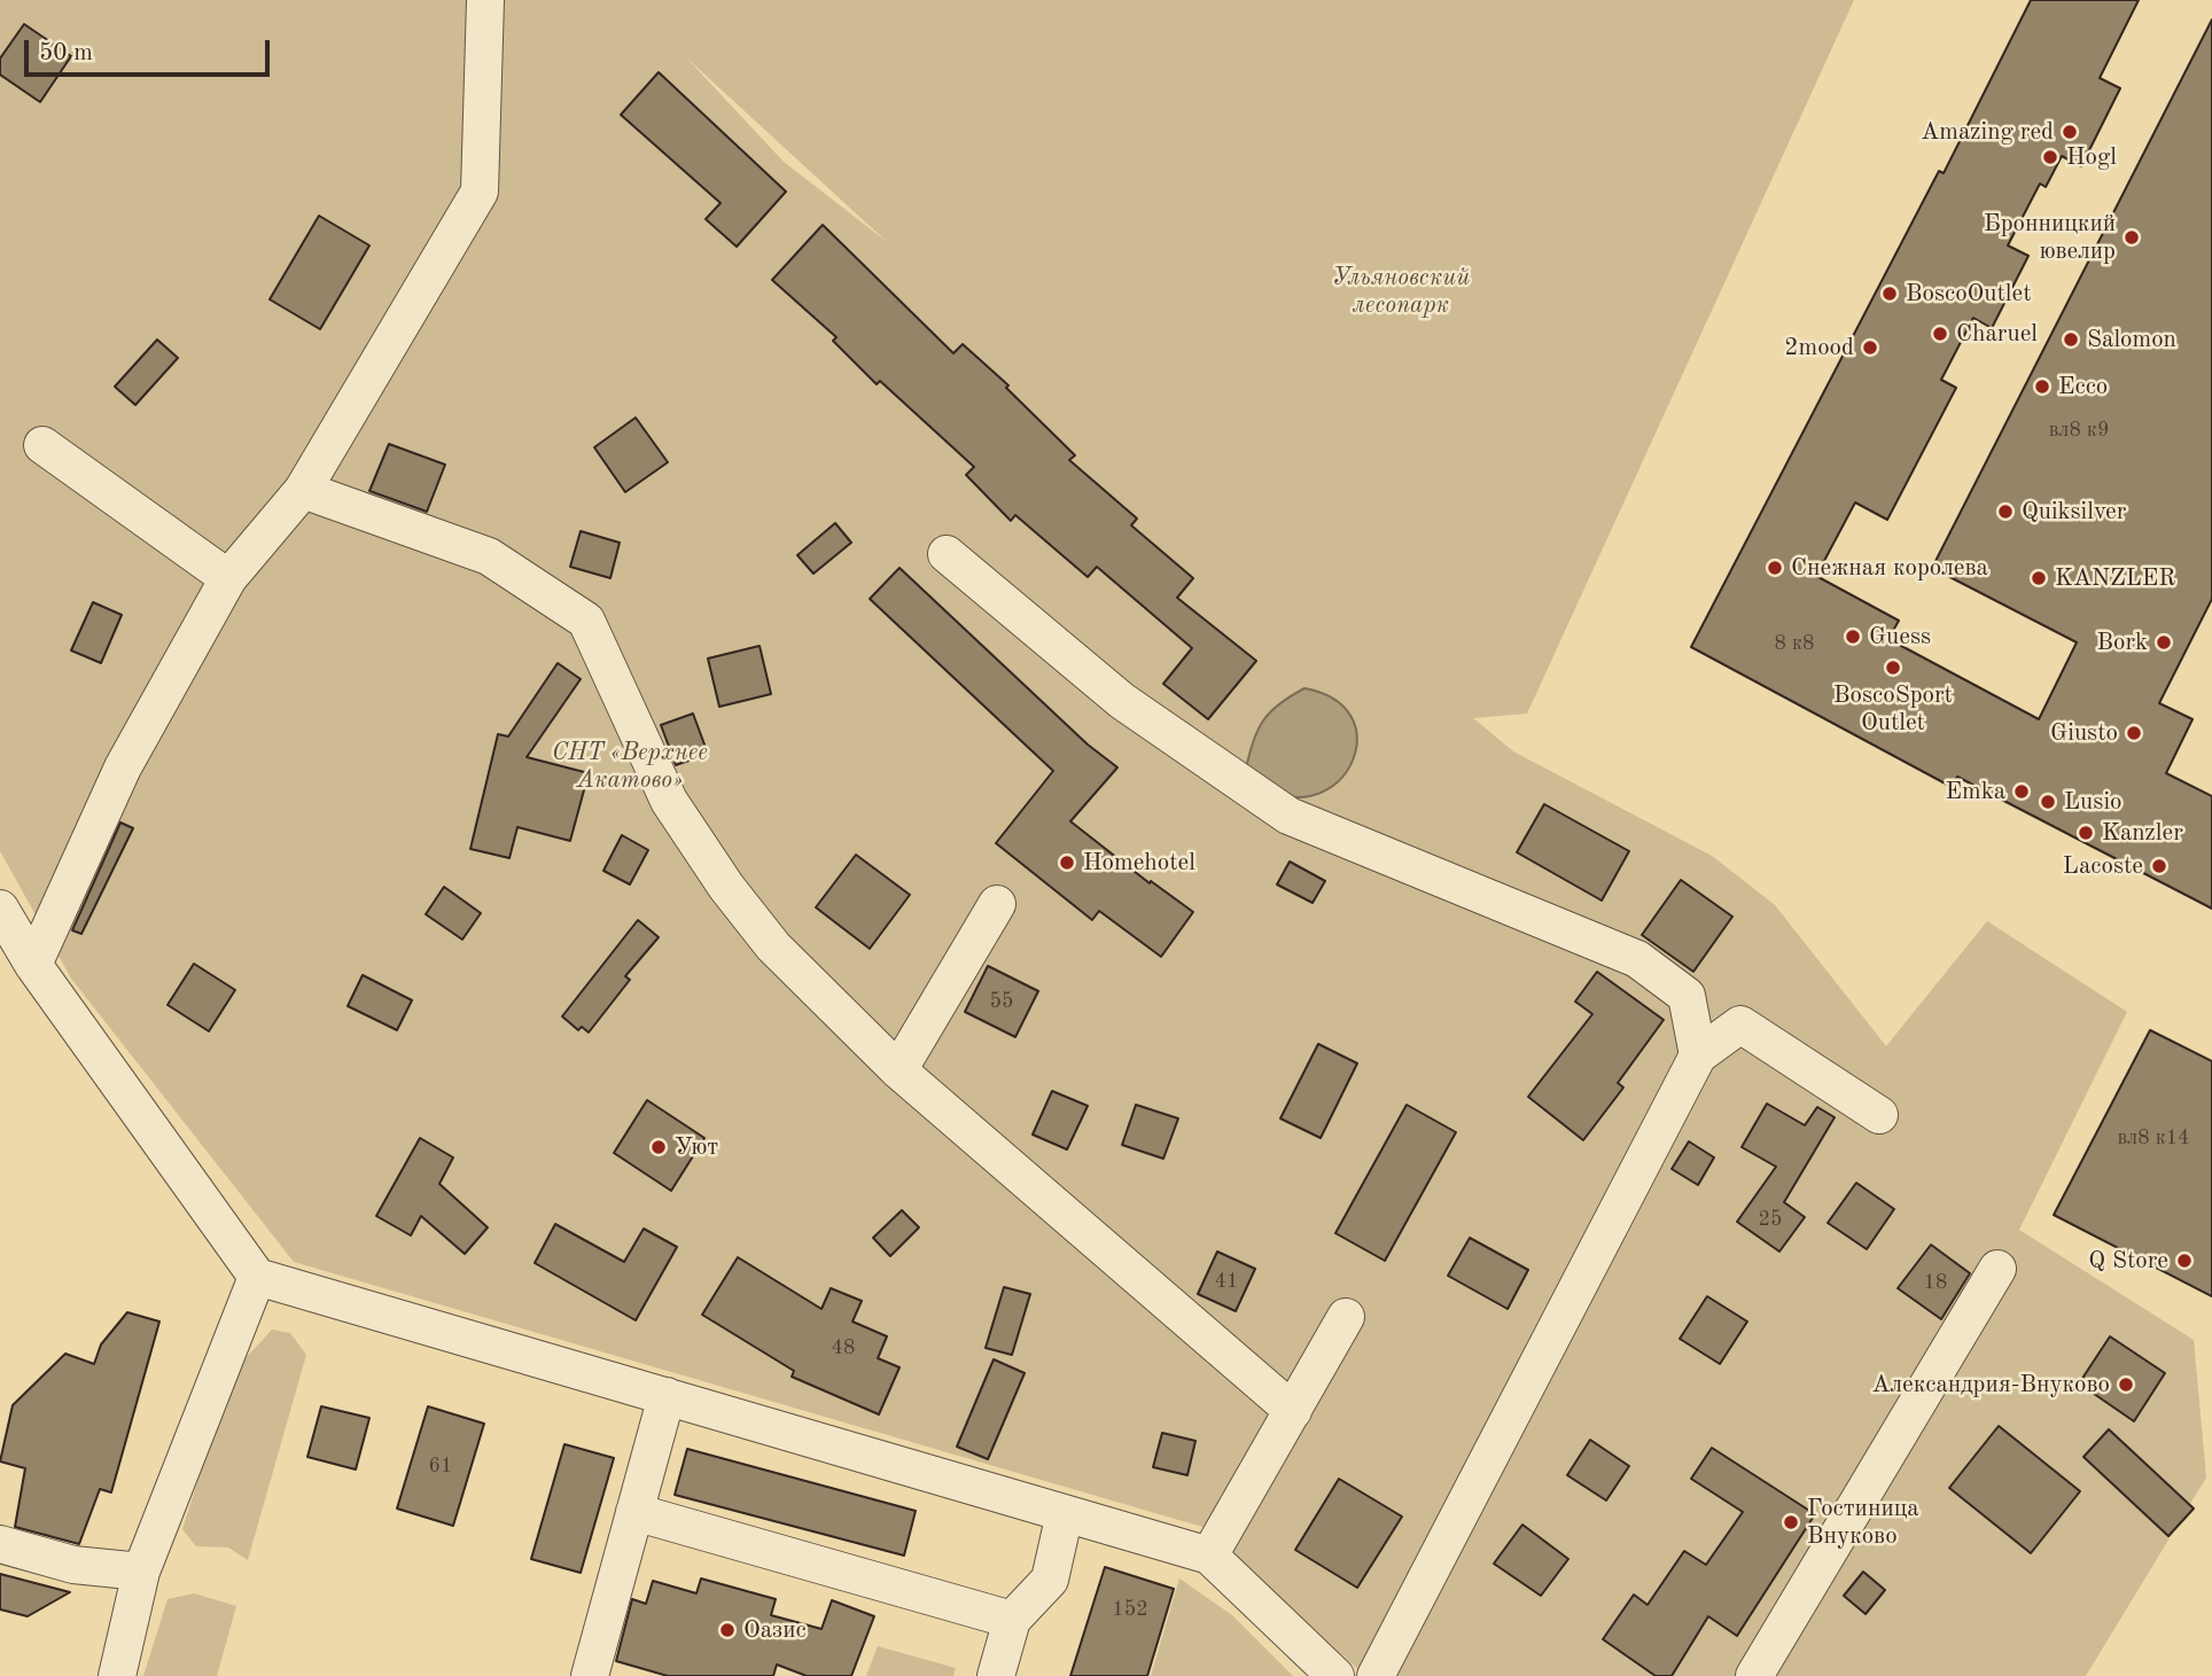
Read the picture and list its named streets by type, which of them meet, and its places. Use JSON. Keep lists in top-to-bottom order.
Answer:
{
  "parks": ["Ульяновский лесопарк", "СНТ «Верхнее Акатово»"],
  "places": [
    "Amazing red",
    "Hogl",
    "Бронницкий ювелир",
    "BoscoOutlet",
    "Charuel",
    "Salomon",
    "2mood",
    "Ecco",
    "Quiksilver",
    "Снежная королева",
    "KANZLER",
    "Guess",
    "Bork",
    "BoscoSport Outlet",
    "Giusto",
    "Emka",
    "Lusio",
    "Kanzler",
    "Homehotel",
    "Lacoste",
    "Уют",
    "Q Store",
    "Александрия-Внуково",
    "Гостиница Внуково",
    "Оазис"
  ],
  "house_numbers": [
    "вл8 к9",
    "8 к8",
    "55",
    "вл8 к14",
    "25",
    "41",
    "18",
    "48",
    "61",
    "152"
  ],
  "scale_bar": "50 m"
}
